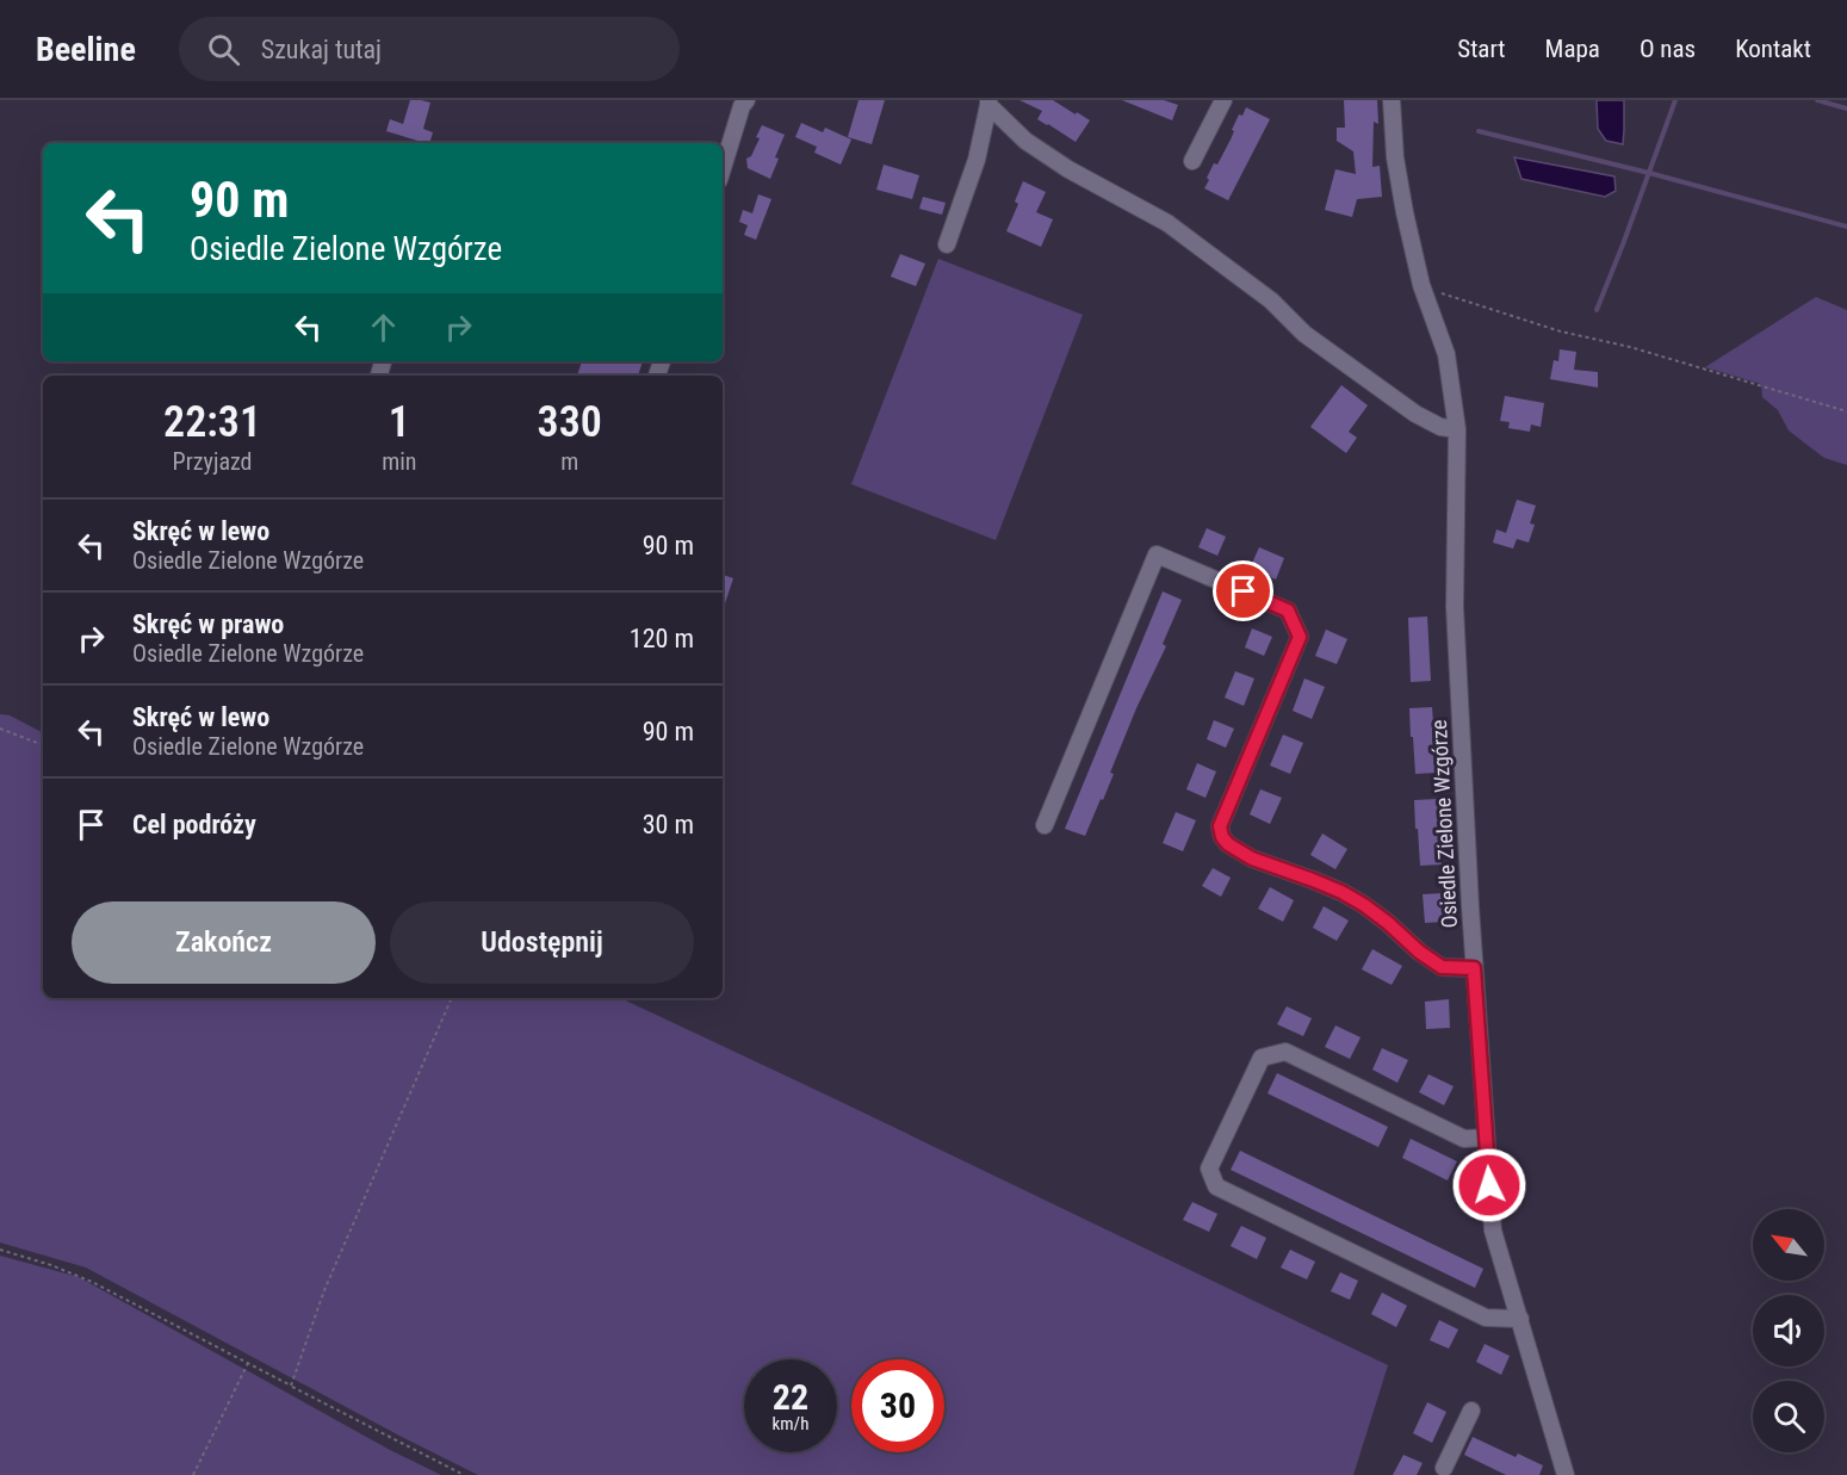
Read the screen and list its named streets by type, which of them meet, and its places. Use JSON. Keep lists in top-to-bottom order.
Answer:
{
  "streets": {
    "street": ["Osiedle Zielone Wzgórze"]
  },
  "north": "top left",
  "page": {
    "header": "Beeline",
    "search": "Szukaj tutaj",
    "nav": [
      "Start",
      "Mapa",
      "O nas",
      "Kontakt"
    ],
    "turn": ["90 m", "Osiedle Zielone Wzgórze"],
    "eta": [
      "22:31",
      "Przyjazd",
      "1",
      "min",
      "330",
      "m"
    ],
    "list": [
      {
        "name": "Skręć w lewo",
        "note": "Osiedle Zielone Wzgórze",
        "value": "90 m"
      },
      {
        "name": "Skręć w prawo",
        "note": "Osiedle Zielone Wzgórze",
        "value": "120 m"
      },
      {
        "name": "Skręć w lewo",
        "note": "Osiedle Zielone Wzgórze",
        "value": "90 m"
      },
      {
        "name": "Cel podróży",
        "value": "30 m"
      }
    ],
    "buttons": ["Zakończ", "Udostępnij"],
    "speed": "22 km/h",
    "limit": "30"
  }
}
